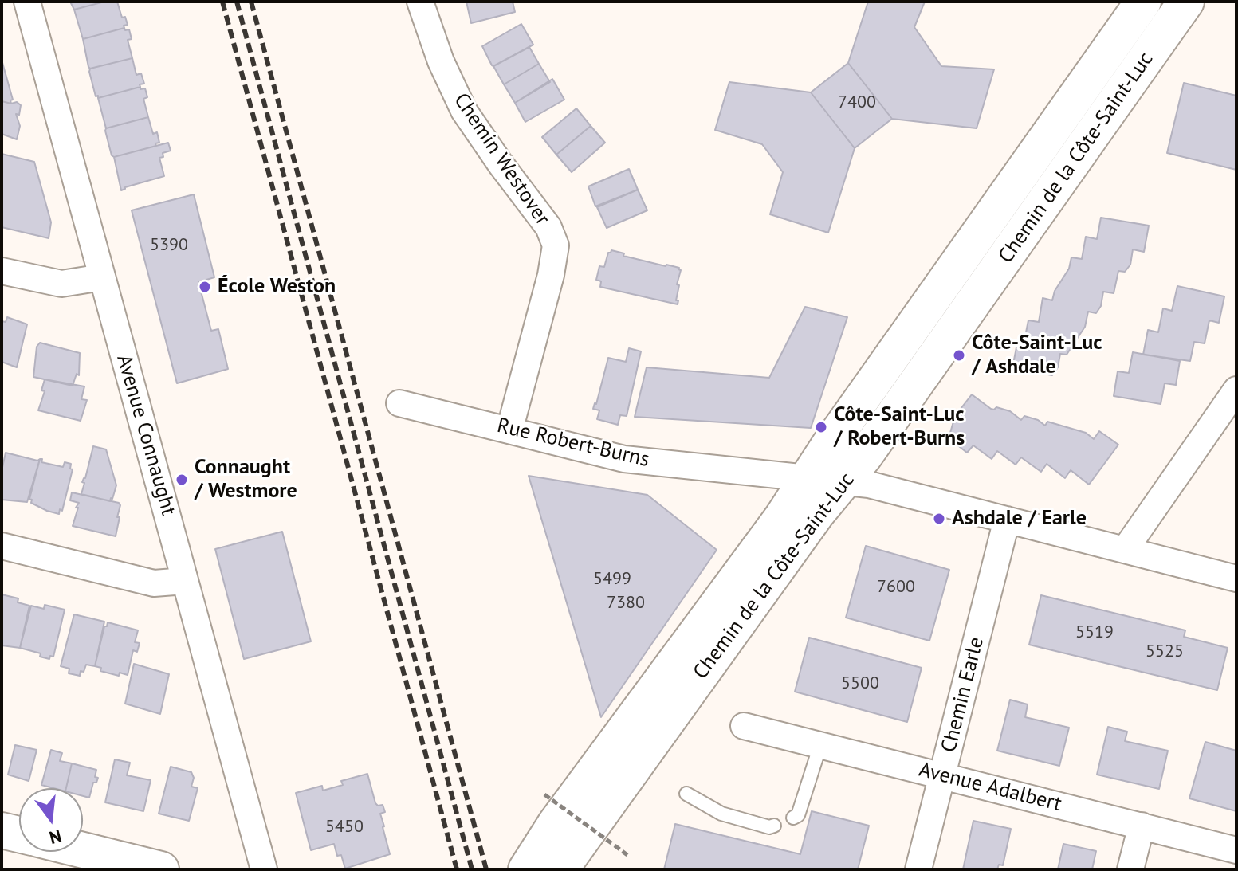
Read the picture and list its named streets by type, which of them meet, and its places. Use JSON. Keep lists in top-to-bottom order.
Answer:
{
  "streets": {
    "main road": ["Chemin de la Côte-Saint-Luc"],
    "street": [
      "Chemin Westover",
      "Avenue Connaught",
      "Rue Robert-Burns",
      "Chemin Earle",
      "Avenue Adalbert"
    ]
  },
  "crossings": [
    ["Chemin de la Côte-Saint-Luc", "Rue Robert-Burns"],
    ["Chemin Westover", "Rue Robert-Burns"],
    ["Rue Robert-Burns", "Chemin Earle"],
    ["Chemin Earle", "Avenue Adalbert"]
  ],
  "places": [
    "École Weston",
    "Côte-Saint-Luc / Ashdale",
    "Côte-Saint-Luc / Robert-Burns",
    "Connaught / Westmore",
    "Ashdale / Earle"
  ],
  "house_numbers": [
    "7400",
    "5390",
    "5499",
    "7600",
    "7380",
    "5519",
    "5525",
    "5500",
    "5450"
  ],
  "north": "bottom"
}
